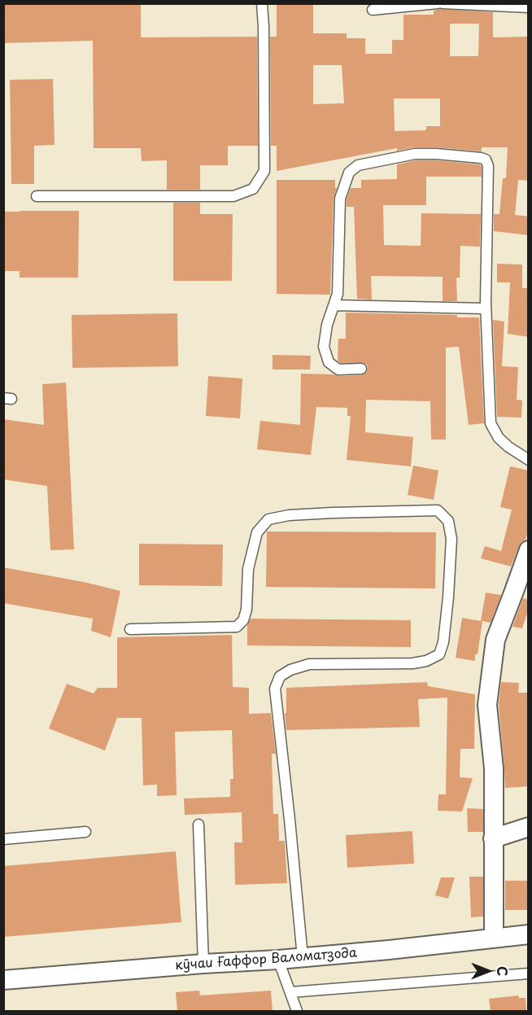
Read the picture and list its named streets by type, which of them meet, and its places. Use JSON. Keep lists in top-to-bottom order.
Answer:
{
  "streets": {
    "street": ["кӯчаи Ғаффор Валоматзода"]
  },
  "north": "right"
}
